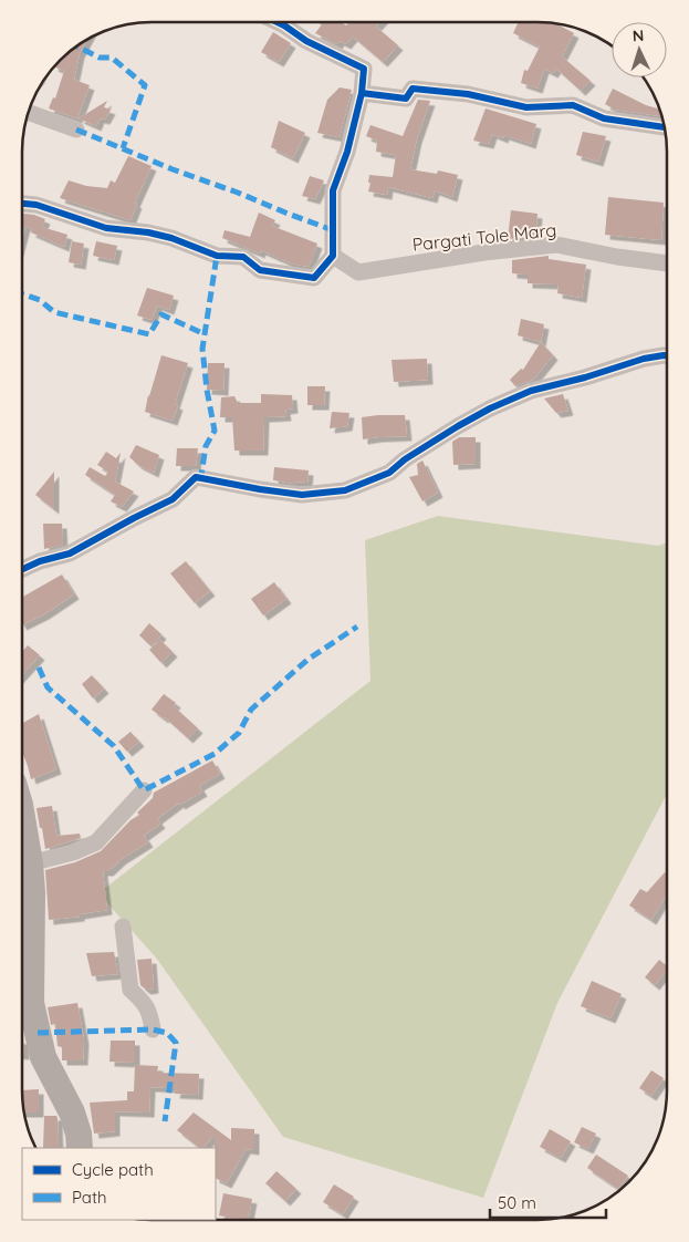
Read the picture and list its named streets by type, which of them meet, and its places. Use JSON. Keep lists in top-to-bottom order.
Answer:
{
  "streets": {
    "street": ["Pargati Tole Marg"]
  },
  "legend": ["Cycle path", "Path"],
  "scale_bar": "50 m",
  "north": "top"
}
